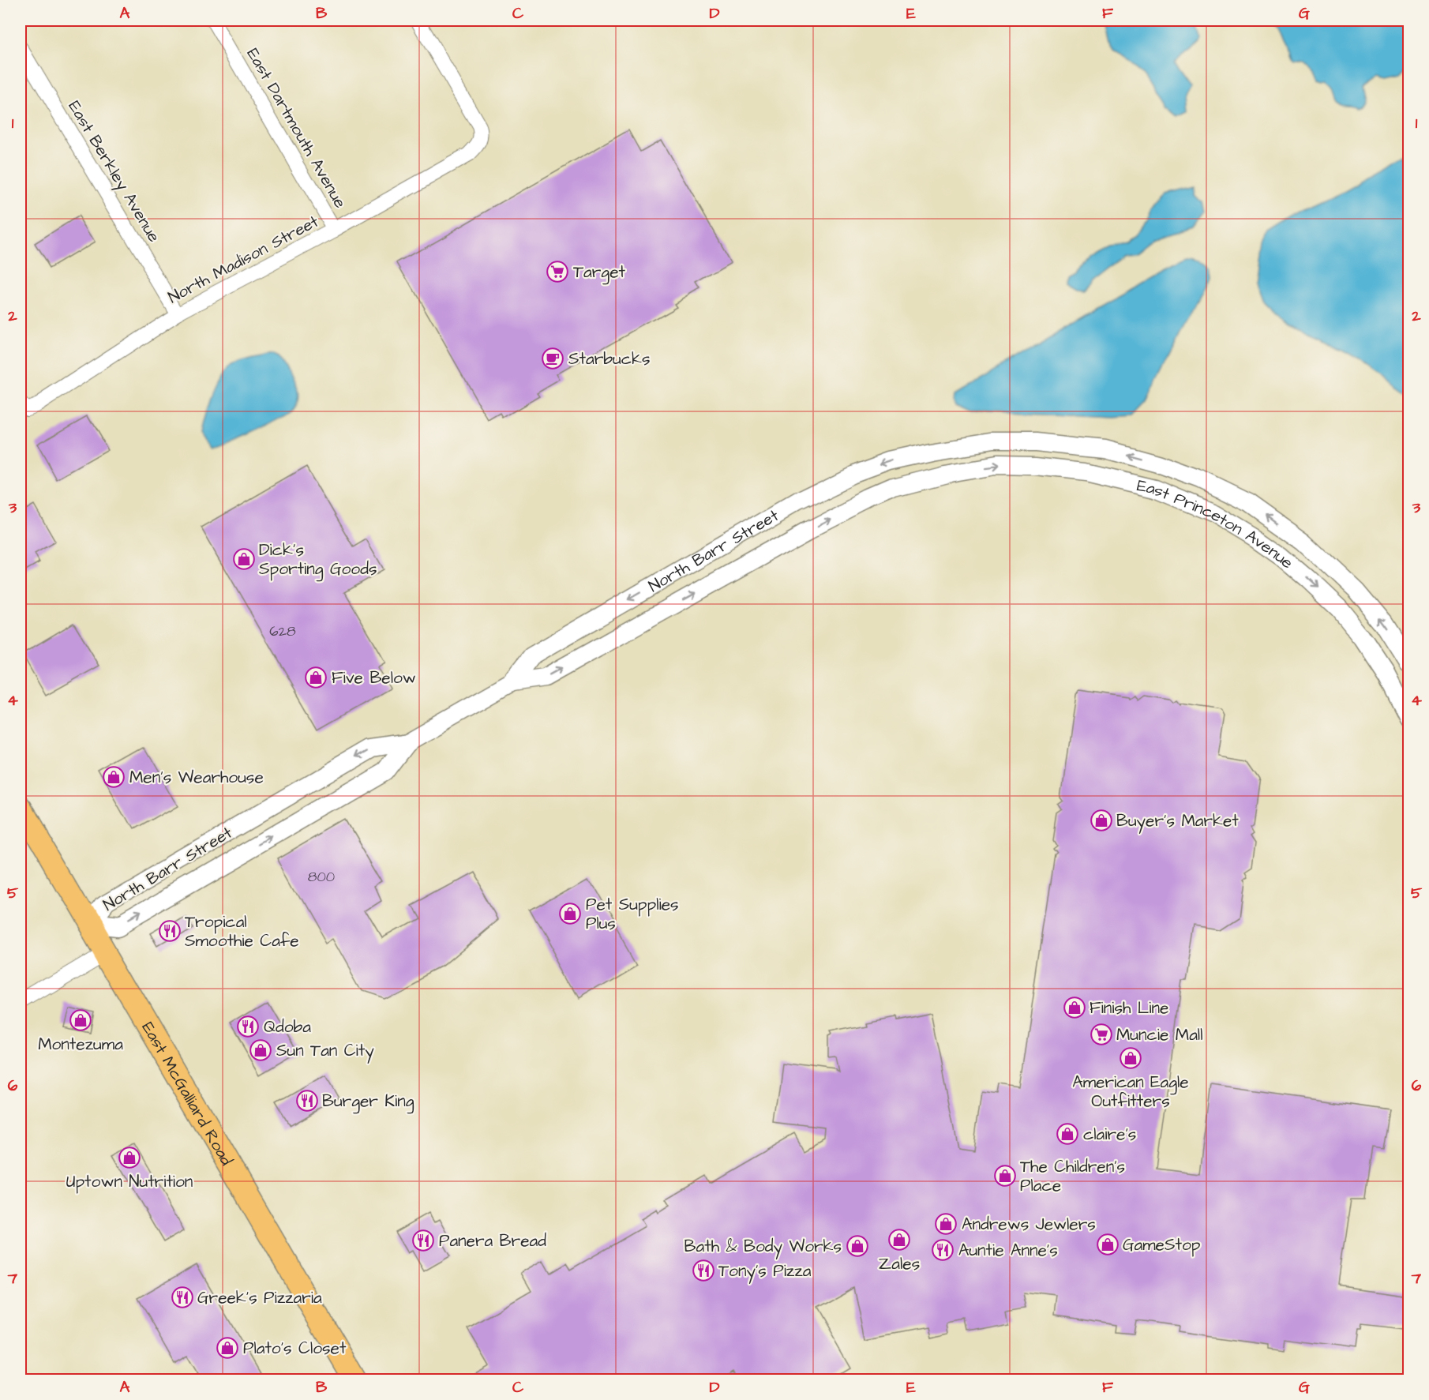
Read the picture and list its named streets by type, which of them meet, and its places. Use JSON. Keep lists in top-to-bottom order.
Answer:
{
  "streets": {
    "main road": ["East McGalliard Road"],
    "street": [
      "East Dartmouth Avenue",
      "East Berkley Avenue",
      "North Madison Street",
      "East Princeton Avenue",
      "North Barr Street"
    ]
  },
  "crossings": [
    ["East Dartmouth Avenue", "North Madison Street"],
    ["East Berkley Avenue", "North Madison Street"],
    ["East Princeton Avenue", "North Barr Street"],
    ["North Barr Street", "East McGalliard Road"]
  ],
  "places": {
    "supermarket": ["Target", "Muncie Mall"],
    "cafe": ["Starbucks"],
    "shop": [
      "Dick's Sporting Goods",
      "Five Below",
      "Men's Wearhouse",
      "Buyer's Market",
      "Pet Supplies Plus",
      "Finish Line",
      "Montezuma",
      "Sun Tan City",
      "American Eagle Outfitters",
      "claire's",
      "Uptown Nutrition",
      "The Children's Place",
      "Andrews Jewlers",
      "Zales",
      "GameStop",
      "Bath & Body Works",
      "Plato's Closet"
    ],
    "restaurant": [
      "Tropical Smoothie Cafe",
      "Qdoba",
      "Burger King",
      "Panera Bread",
      "Auntie Anne's",
      "Tony's Pizza",
      "Greek's Pizzaria"
    ]
  },
  "house_numbers": ["628", "800"],
  "grid": {
    "columns": [
      "A",
      "B",
      "C",
      "D",
      "E",
      "F",
      "G"
    ],
    "rows": [
      "1",
      "2",
      "3",
      "4",
      "5",
      "6",
      "7"
    ]
  }
}
